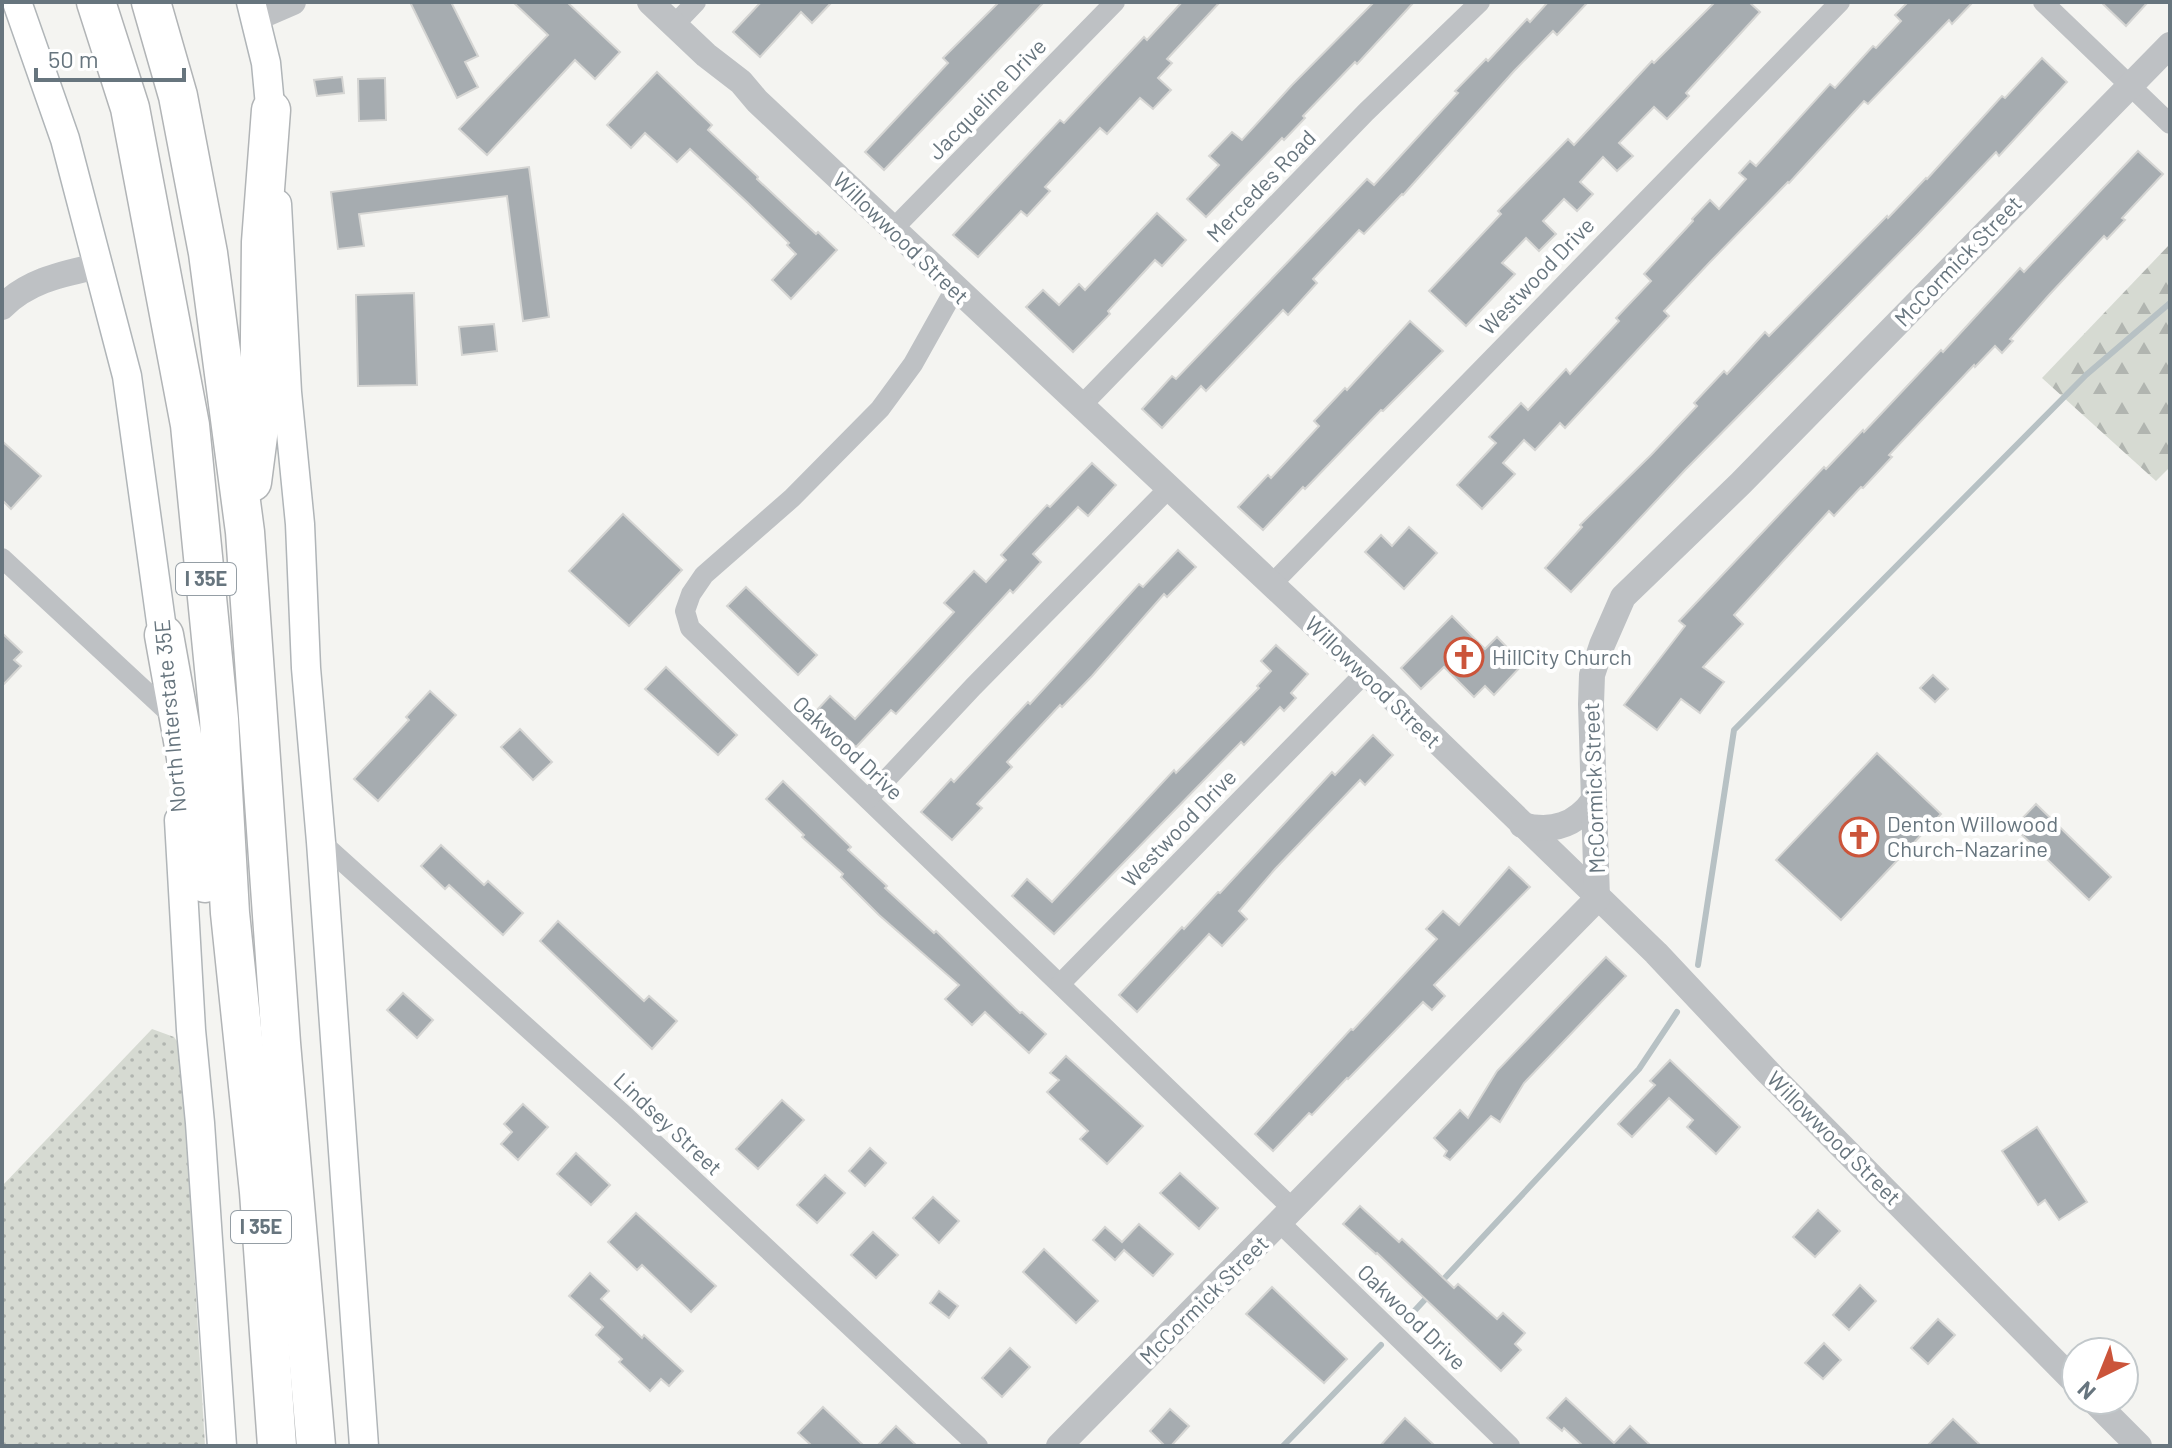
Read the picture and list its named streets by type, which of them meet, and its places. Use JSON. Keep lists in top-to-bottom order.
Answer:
{
  "streets": {
    "highway": ["I 35E"],
    "main road": ["North Interstate 35E"],
    "street": [
      "Jacqueline Drive",
      "Mercedes Road",
      "Willowwood Street",
      "McCormick Street",
      "Westwood Drive",
      "Oakwood Drive",
      "Lindsey Street"
    ]
  },
  "crossings": [
    ["Jacqueline Drive", "Willowwood Street"],
    ["Mercedes Road", "Willowwood Street"],
    ["Willowwood Street", "McCormick Street"],
    ["Willowwood Street", "Westwood Drive"],
    ["Willowwood Street", "Oakwood Drive"],
    ["McCormick Street", "Oakwood Drive"],
    ["Westwood Drive", "Oakwood Drive"]
  ],
  "places": {
    "church": ["HillCity Church", "Denton Willowood Church-Nazarine"]
  },
  "scale_bar": "50 m",
  "north": "bottom left"
}
